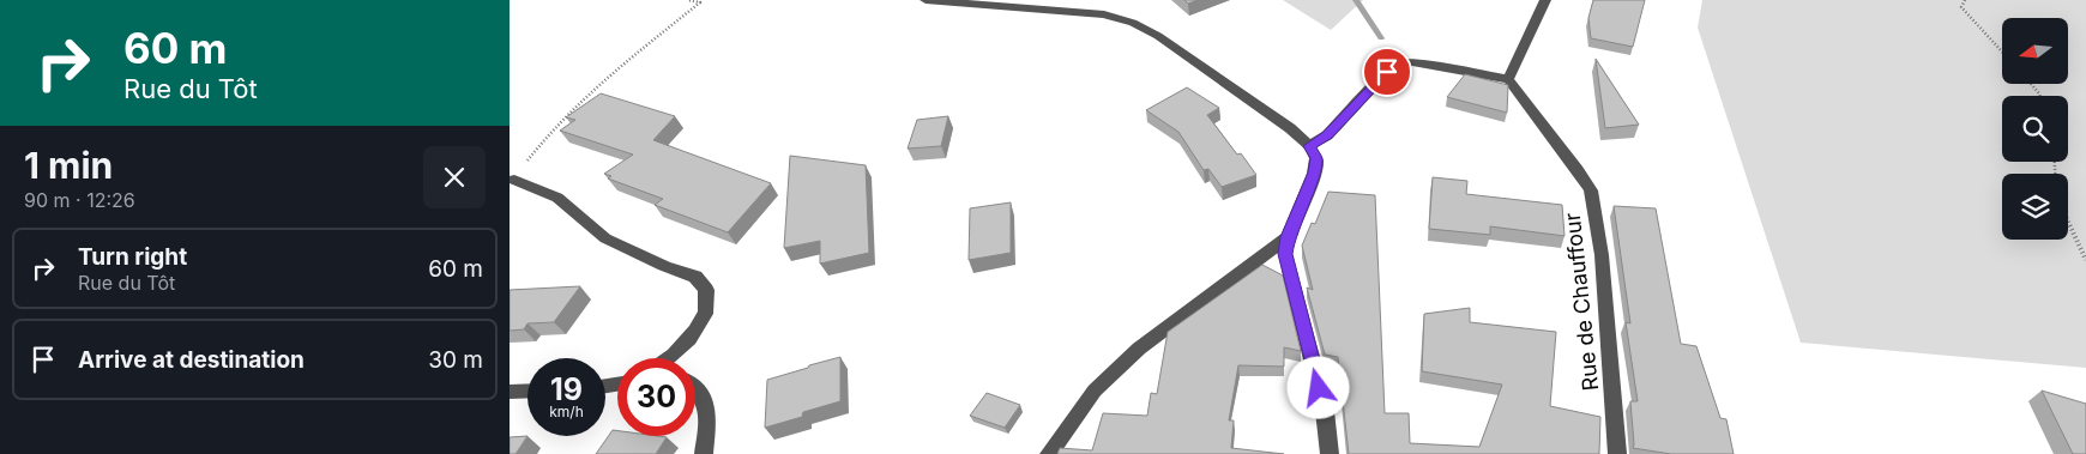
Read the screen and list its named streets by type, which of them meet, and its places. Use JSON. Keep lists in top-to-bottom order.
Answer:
{
  "streets": {
    "street": ["Rue de Chauffour"]
  },
  "north": "left",
  "page": {
    "turn": ["60 m", "Rue du Tôt"],
    "heading": ["1 min", "90 m · 12:26"],
    "list": [
      {
        "name": "Turn right",
        "note": "Rue du Tôt",
        "value": "60 m"
      },
      {
        "name": "Arrive at destination",
        "value": "30 m"
      }
    ],
    "speed": "19 km/h",
    "limit": "30"
  }
}
